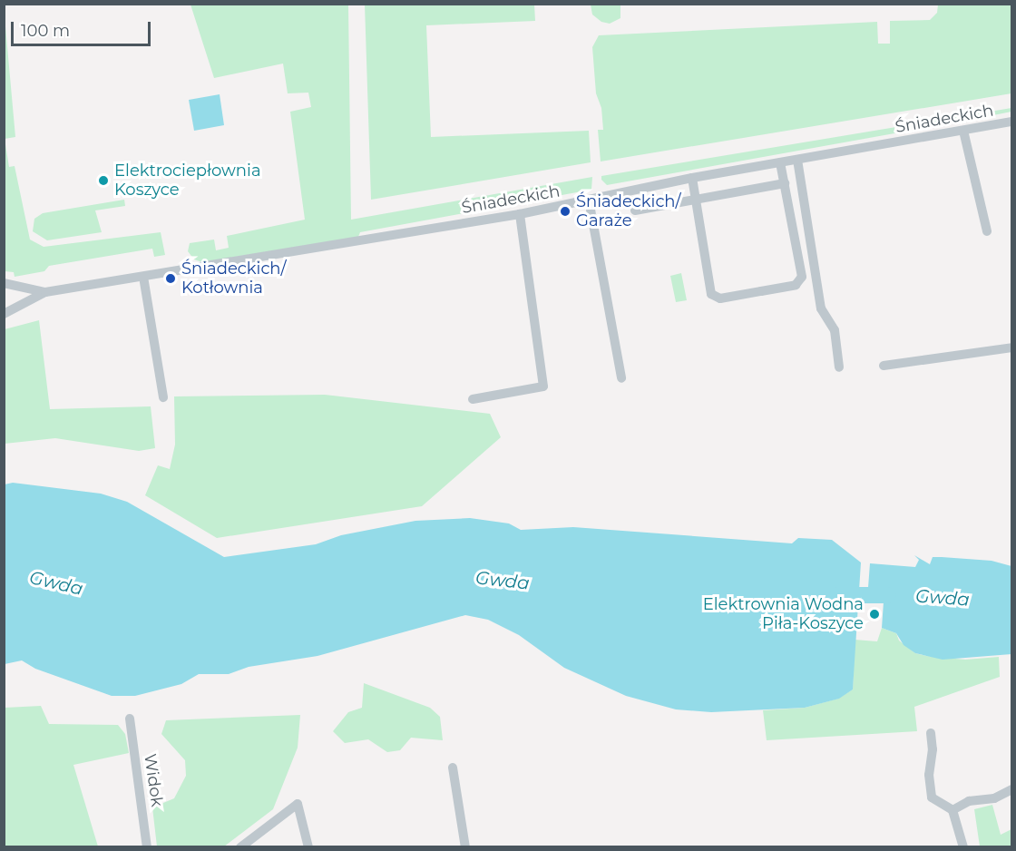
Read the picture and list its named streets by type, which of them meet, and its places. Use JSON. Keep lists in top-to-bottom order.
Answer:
{
  "streets": {
    "street": ["Śniadeckich", "Widok"]
  },
  "water": ["Gwda"],
  "places": [
    "Elektrociepłownia Koszyce",
    "Śniadeckich/ Garaże",
    "Śniadeckich/ Kotłownia",
    "Elektrownia Wodna Piła-Koszyce"
  ],
  "scale_bar": "100 m"
}
